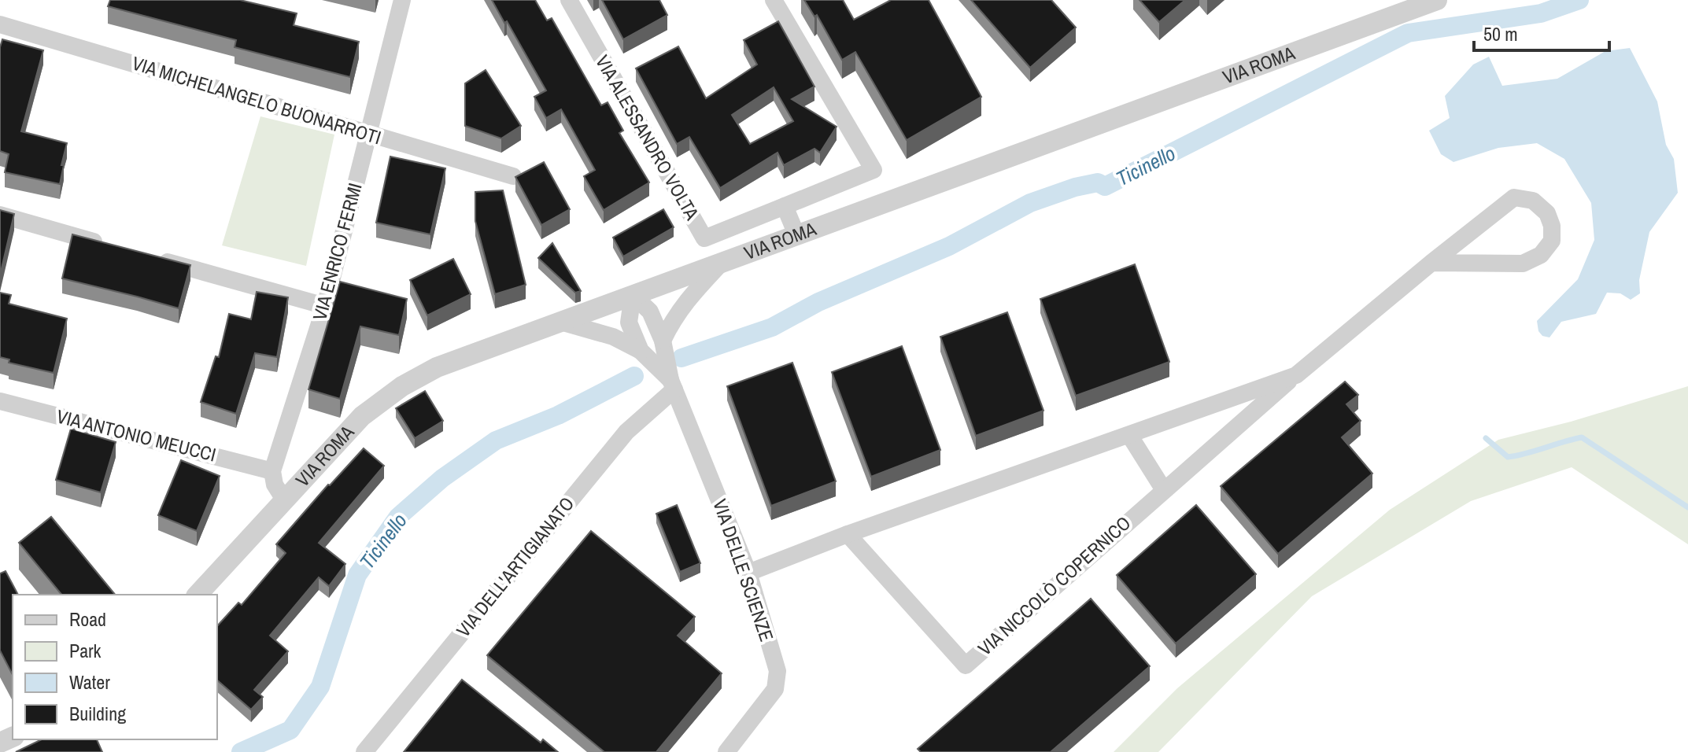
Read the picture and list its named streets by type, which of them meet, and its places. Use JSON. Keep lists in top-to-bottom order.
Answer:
{
  "streets": {
    "street": [
      "VIA ROMA",
      "VIA MICHELANGELO BUONARROTI",
      "VIA ALESSANDRO VOLTA",
      "VIA ENRICO FERMI",
      "VIA ANTONIO MEUCCI",
      "VIA DELL'ARTIGIANATO",
      "VIA DELLE SCIENZE",
      "VIA NICCOLÒ COPERNICO"
    ]
  },
  "crossings": [
    ["VIA ROMA", "VIA DELLE SCIENZE"],
    ["VIA MICHELANGELO BUONARROTI", "VIA ENRICO FERMI"],
    ["VIA ENRICO FERMI", "VIA ANTONIO MEUCCI"],
    ["VIA DELL'ARTIGIANATO", "VIA DELLE SCIENZE"],
    ["VIA DELLE SCIENZE", "VIA NICCOLÒ COPERNICO"]
  ],
  "water": ["Ticinello"],
  "legend": [
    "Road",
    "Park",
    "Water",
    "Building"
  ],
  "scale_bar": "50 m"
}
